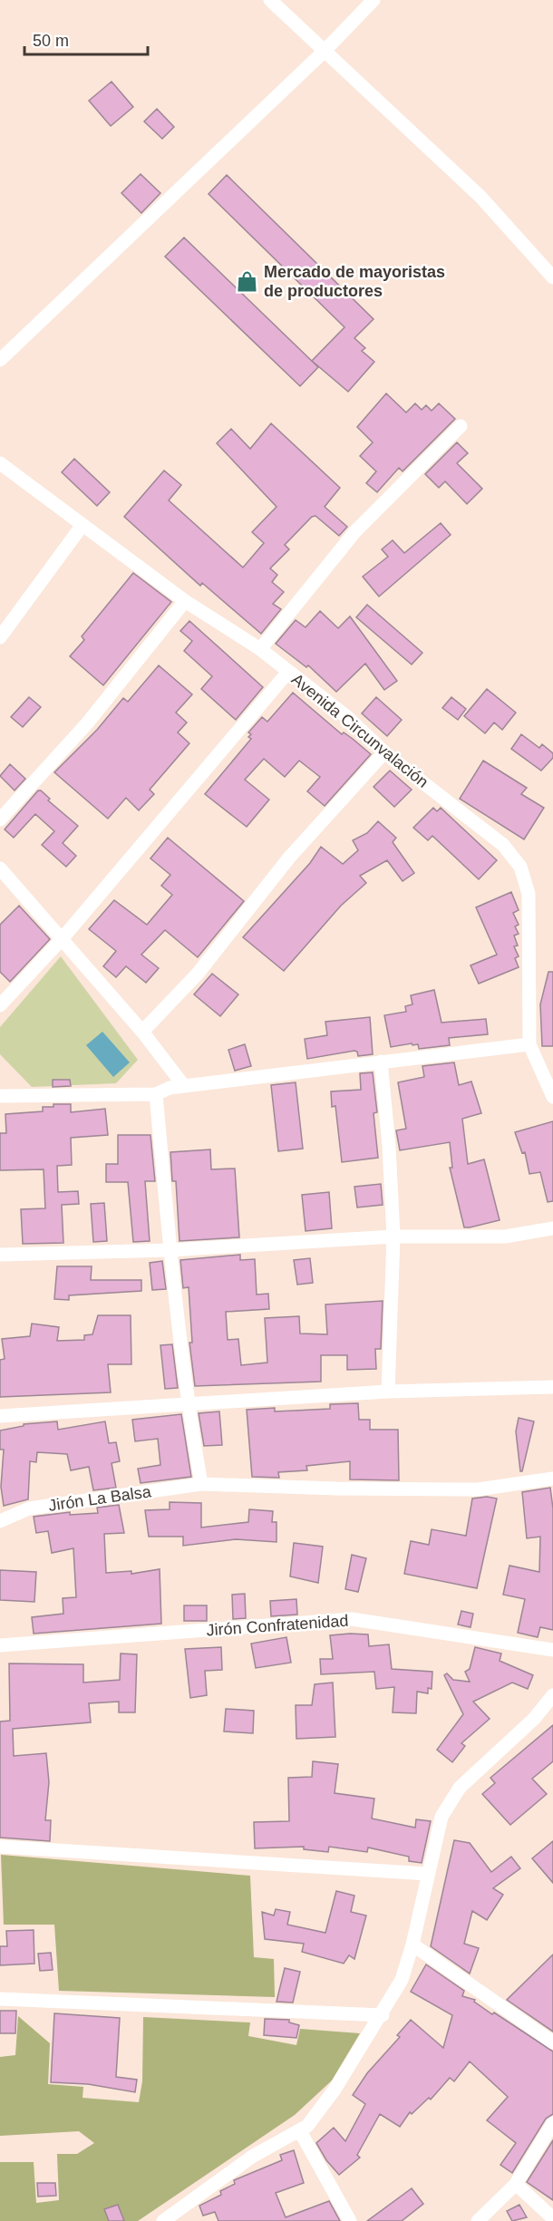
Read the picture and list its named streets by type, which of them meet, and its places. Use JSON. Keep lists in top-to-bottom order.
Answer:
{
  "streets": {
    "street": ["Avenida Circunvalación", "Jirón La Balsa", "Jirón Confratenidad"]
  },
  "places": {
    "shop": ["Mercado de mayoristas de productores"]
  },
  "scale_bar": "50 m"
}
